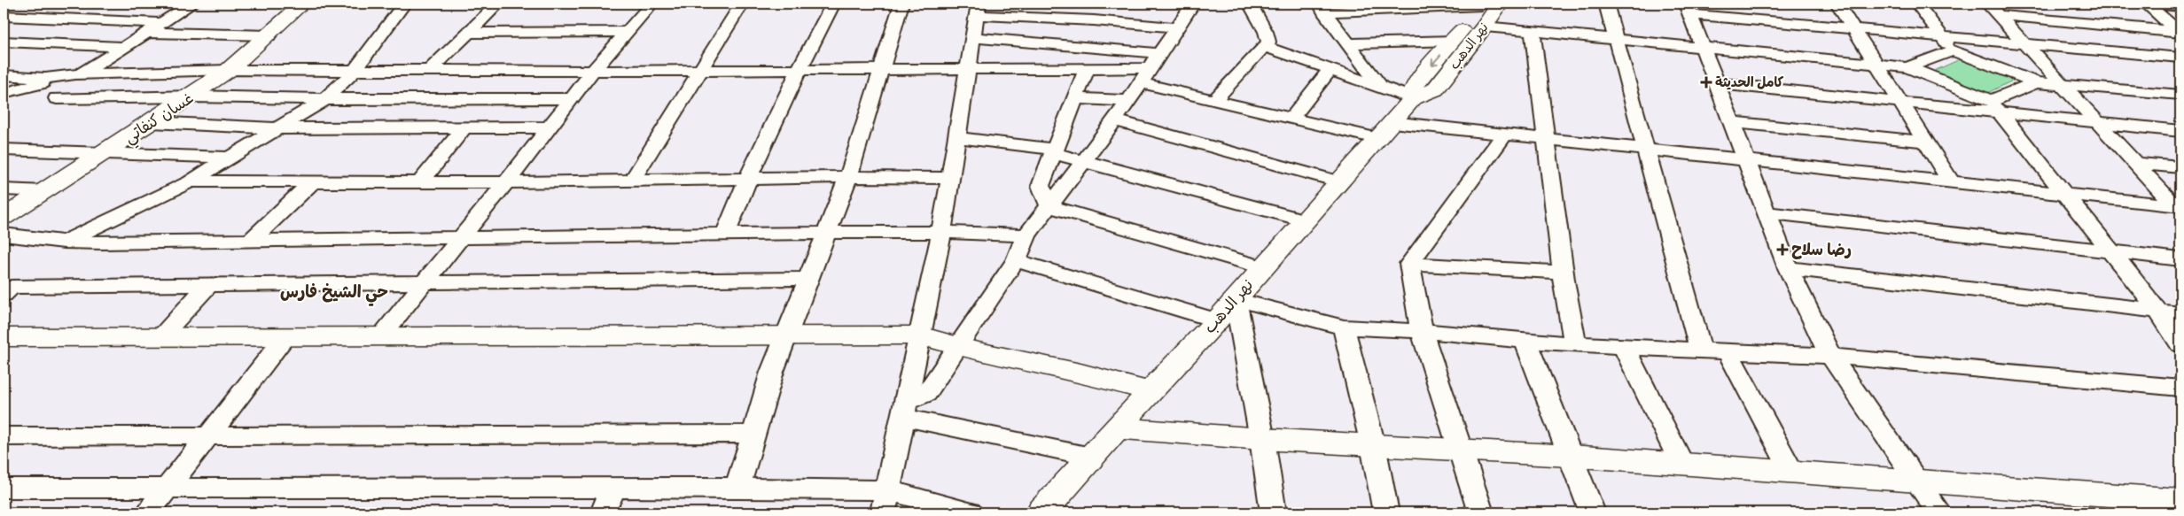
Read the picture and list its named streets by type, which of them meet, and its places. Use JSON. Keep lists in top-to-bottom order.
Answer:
{
  "streets": {
    "street": ["نهر الدهب", "غسان كنفاتي"]
  },
  "districts": ["حي الشيخ فارس"],
  "places": {
    "health": ["كامل الحديثة", "رضا سلاح"]
  }
}
